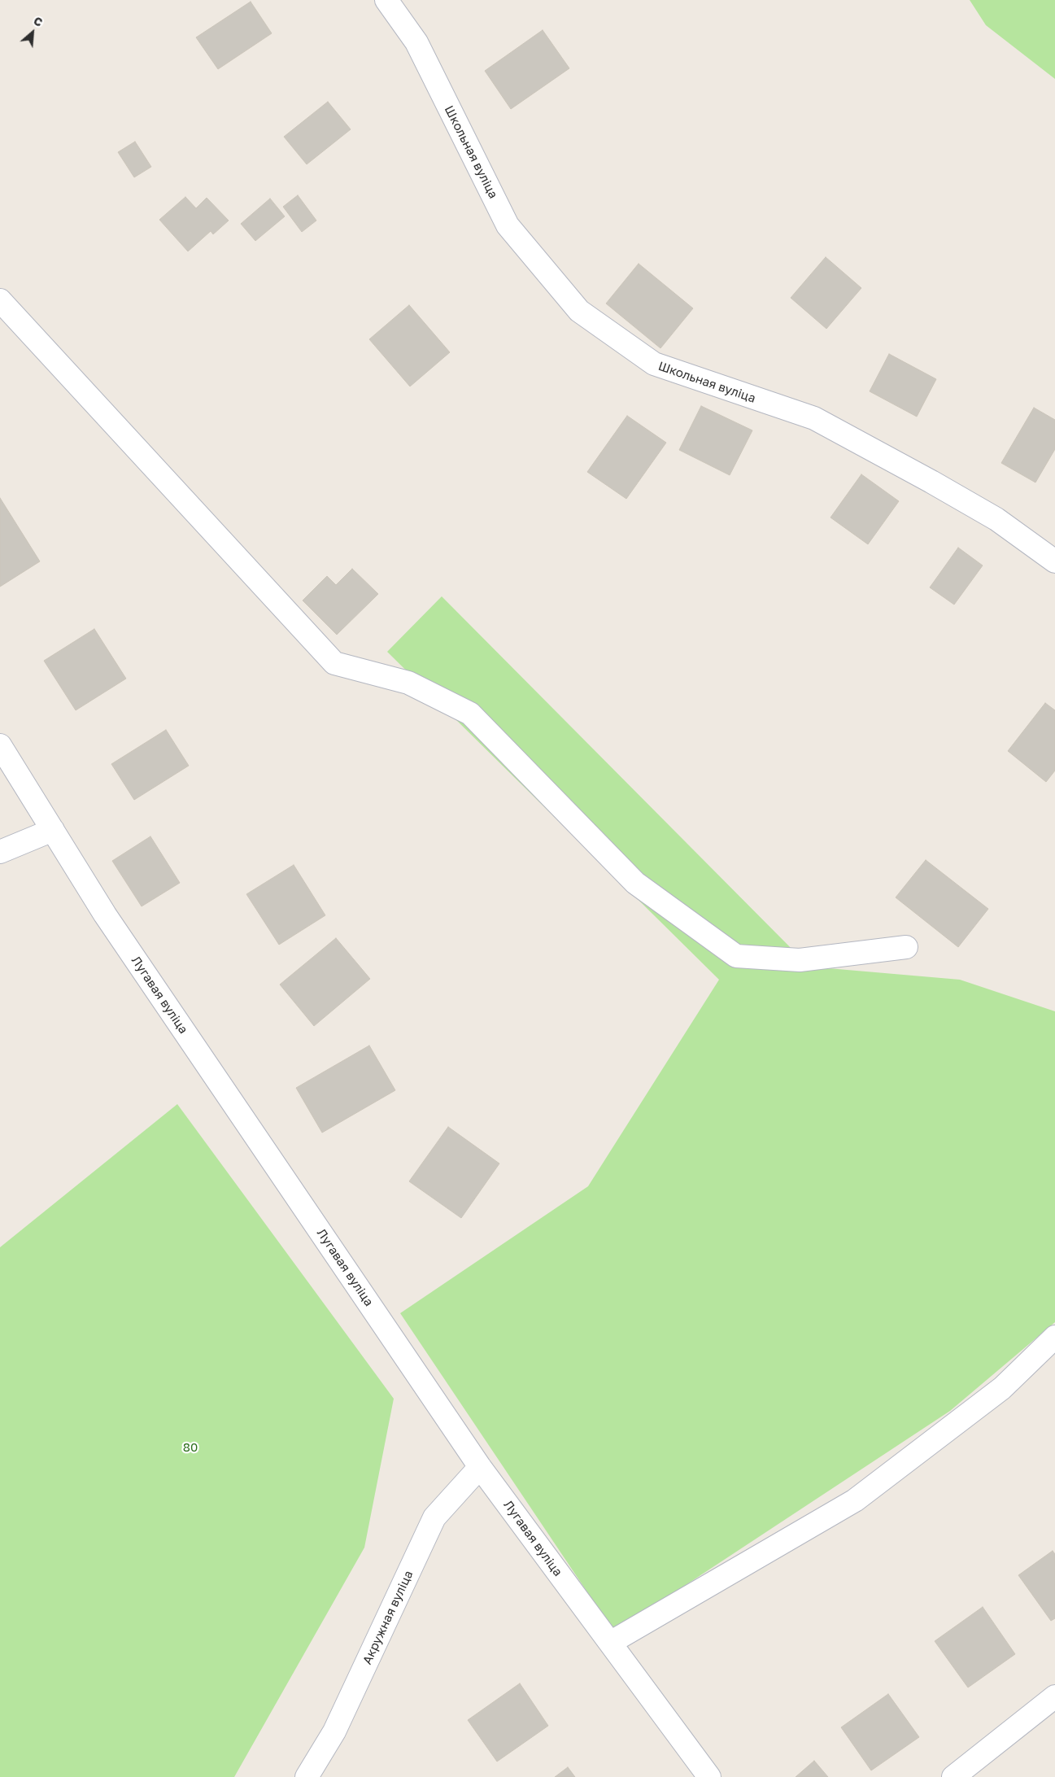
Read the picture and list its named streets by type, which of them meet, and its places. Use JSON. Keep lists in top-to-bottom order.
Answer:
{
  "streets": {
    "street": ["Школьная вуліца", "Лугавая вуліца", "Акружная вуліца"]
  },
  "crossings": [
    ["Лугавая вуліца", "Акружная вуліца"]
  ],
  "parks": ["80"],
  "north": "top right"
}
